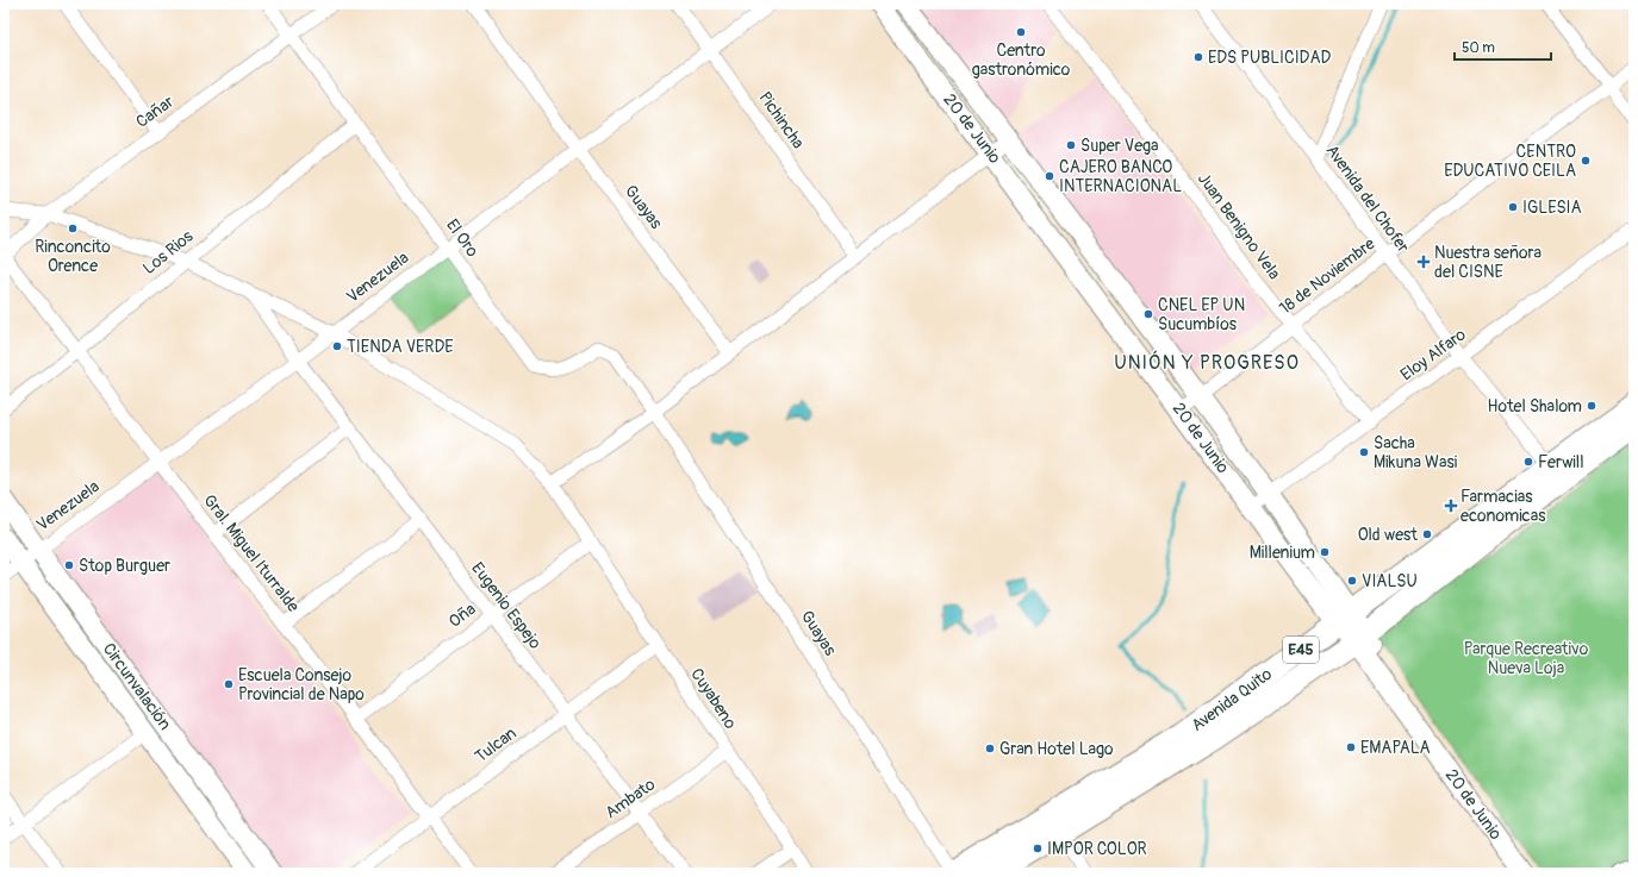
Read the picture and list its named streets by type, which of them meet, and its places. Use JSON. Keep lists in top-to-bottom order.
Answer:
{
  "streets": {
    "highway": ["E45", "Avenida Quito"],
    "street": [
      "Cañar",
      "Pichincha",
      "20 de Junio",
      "Avenida del Chofer",
      "Guayas",
      "Juan Benigno Vela",
      "El Oro",
      "Los Rios",
      "18 de Noviembre",
      "Venezuela",
      "Eloy Alfaro",
      "Gral. Miguel Iturralde",
      "Eugenio Espejo",
      "Oña",
      "Circunvalación",
      "Cuyabeno",
      "Tulcan",
      "Ambato"
    ]
  },
  "crossings": [
    ["Cañar", "El Oro"],
    ["Cañar", "Gral. Miguel Iturralde"],
    ["Cañar", "Cuyabeno"],
    ["Pichincha", "Venezuela"],
    ["20 de Junio", "18 de Noviembre"],
    ["20 de Junio", "Eloy Alfaro"],
    ["20 de Junio", "Avenida Quito"],
    ["Avenida del Chofer", "18 de Noviembre"],
    ["Avenida del Chofer", "Eloy Alfaro"],
    ["Avenida del Chofer", "Avenida Quito"],
    ["Guayas", "El Oro"],
    ["Guayas", "Venezuela"],
    ["Guayas", "Avenida Quito"],
    ["Juan Benigno Vela", "18 de Noviembre"],
    ["Juan Benigno Vela", "Eloy Alfaro"],
    ["El Oro", "Los Rios"],
    ["El Oro", "Venezuela"],
    ["Los Rios", "Gral. Miguel Iturralde"],
    ["Los Rios", "Cuyabeno"],
    ["Venezuela", "Gral. Miguel Iturralde"],
    ["Venezuela", "Eugenio Espejo"],
    ["Venezuela", "Circunvalación"],
    ["Venezuela", "Cuyabeno"],
    ["Gral. Miguel Iturralde", "Oña"],
    ["Gral. Miguel Iturralde", "Tulcan"],
    ["Eugenio Espejo", "Oña"],
    ["Eugenio Espejo", "Cuyabeno"],
    ["Eugenio Espejo", "Tulcan"],
    ["Eugenio Espejo", "Ambato"],
    ["Oña", "Cuyabeno"],
    ["Cuyabeno", "Tulcan"],
    ["Cuyabeno", "Ambato"]
  ],
  "districts": ["UNIÓN Y PROGRESO"],
  "parks": ["Parque Recreativo Nueva Loja"],
  "places": {
    "other": [
      "Centro gastronómico",
      "EDS PUBLICIDAD",
      "Super Vega",
      "CENTRO EDUCATIVO CEILA",
      "CAJERO BANCO INTERNACIONAL",
      "IGLESIA",
      "Rinconcito Orence",
      "CNEL EP UN Sucumbíos",
      "TIENDA VERDE",
      "Hotel Shalom",
      "Sacha Mikuna Wasi",
      "Ferwill",
      "Old west",
      "Millenium",
      "Stop Burguer",
      "VIALSU",
      "Escuela Consejo Provincial de Napo",
      "EMAPALA",
      "Gran Hotel Lago",
      "IMPOR COLOR"
    ],
    "health": ["Nuestra señora del CISNE", "Farmacias economicas"]
  },
  "scale_bar": "50 m"
}
